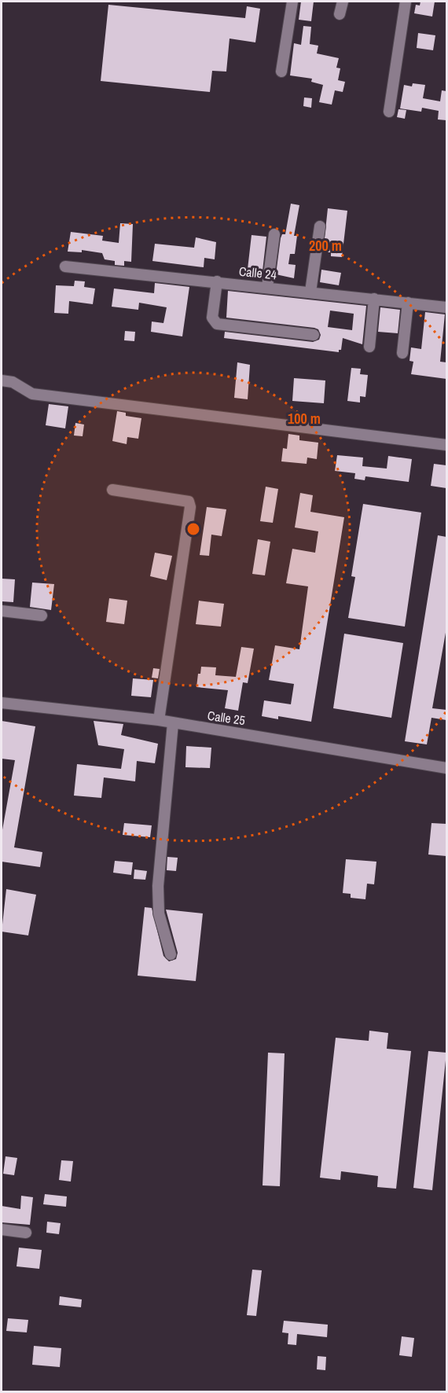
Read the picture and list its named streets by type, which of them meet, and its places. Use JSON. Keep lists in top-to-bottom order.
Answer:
{
  "streets": {
    "street": ["Calle 24", "Calle 25"]
  },
  "rings": ["200 m", "100 m"]
}
